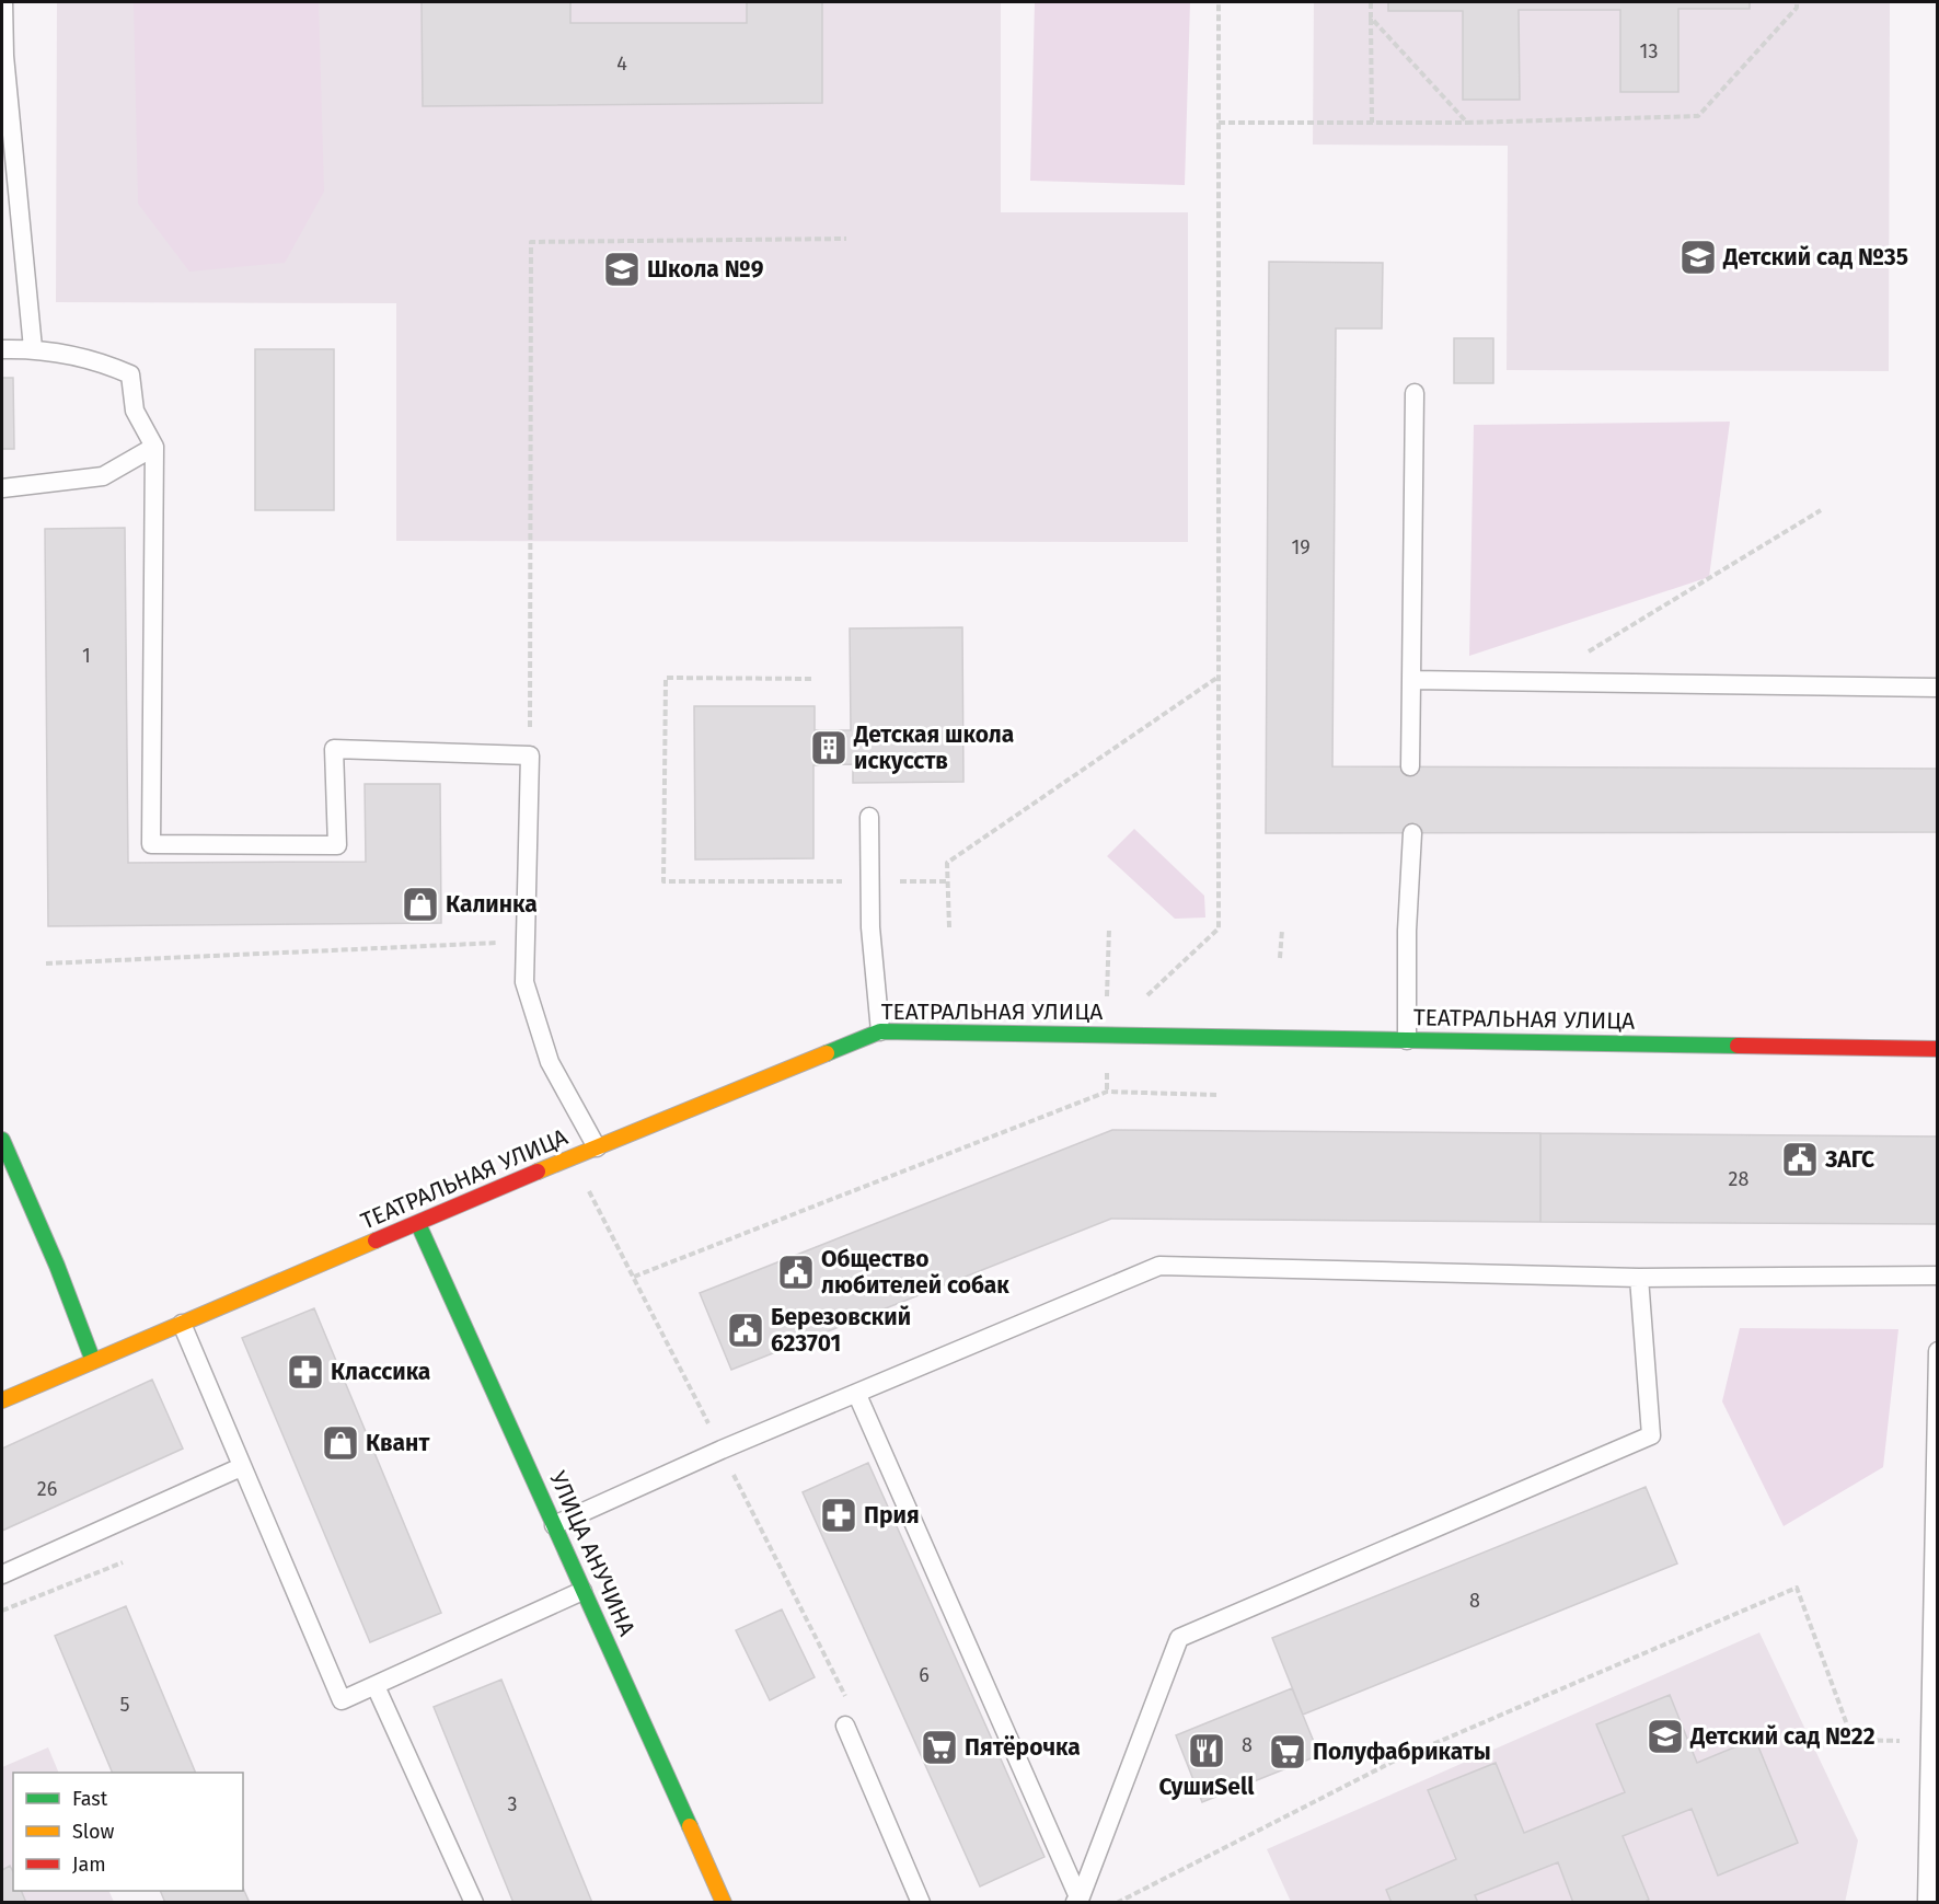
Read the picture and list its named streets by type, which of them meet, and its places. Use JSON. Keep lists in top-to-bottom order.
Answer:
{
  "streets": {
    "street": ["ТЕАТРАЛЬНАЯ УЛИЦА", "УЛИЦА АНУЧИНА"]
  },
  "crossings": [
    ["ТЕАТРАЛЬНАЯ УЛИЦА", "УЛИЦА АНУЧИНА"]
  ],
  "places": {
    "school or university": ["Детский сад №35", "Школа №9", "Детский сад №22"],
    "building": ["Детская школа искусств"],
    "shop": ["Калинка", "Квант"],
    "public building": ["ЗАГС", "Общество любителей собак", "Березовский 623701"],
    "pharmacy": ["Классика", "Прия"],
    "supermarket": ["Пятёрочка", "Полуфабрикаты"],
    "restaurant": ["СушиSell"]
  },
  "house_numbers": [
    "13",
    "4",
    "19",
    "1",
    "28",
    "26",
    "8",
    "6",
    "5",
    "8",
    "3"
  ],
  "legend": ["Fast", "Slow", "Jam"]
}
